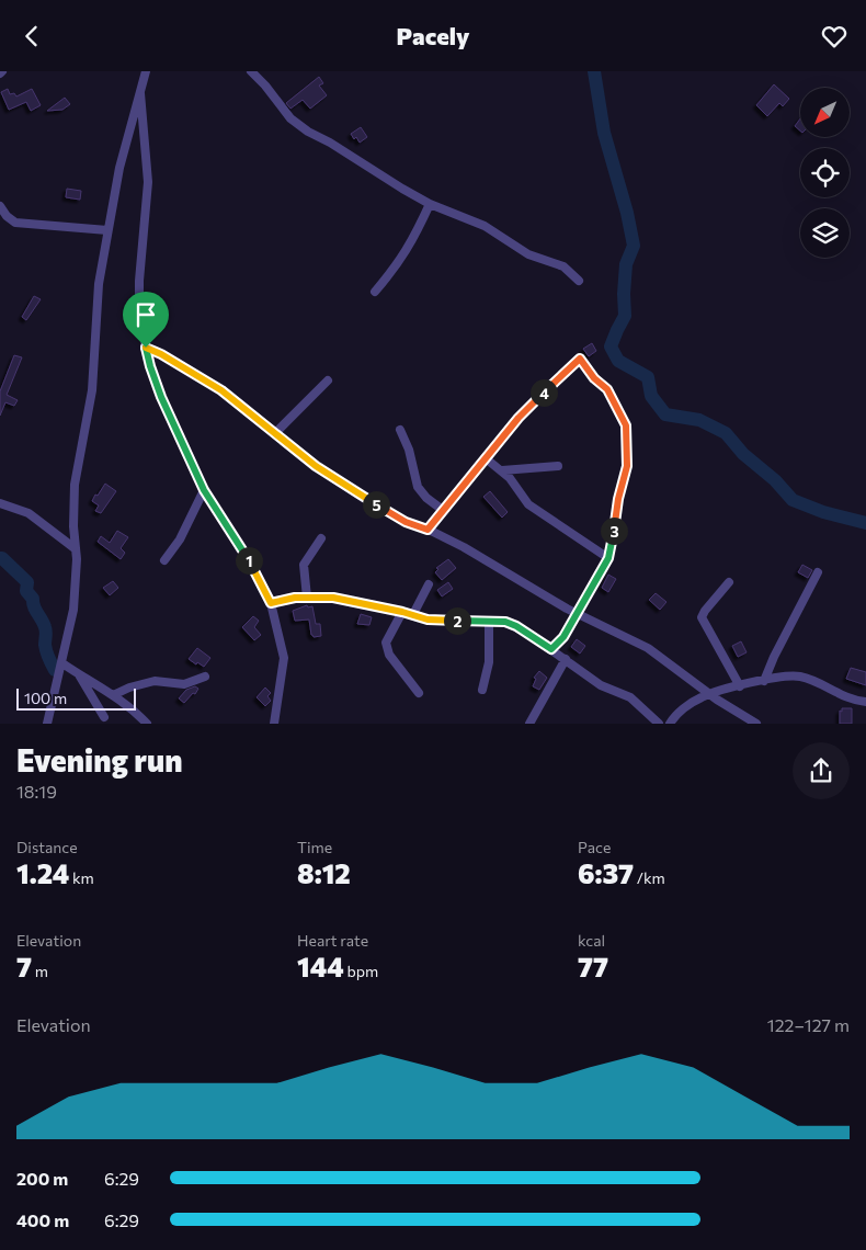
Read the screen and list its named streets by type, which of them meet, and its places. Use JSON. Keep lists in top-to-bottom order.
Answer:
{
  "scale_bar": "100 m",
  "north": "bottom left",
  "page": {
    "header": "Pacely",
    "pins": [
      "4",
      "5",
      "3",
      "1",
      "2"
    ],
    "scale": "100 m",
    "heading": ["Evening run", "18:19"],
    "stats": [
      ["Distance", "1.24 km"],
      ["Time", "8:12"],
      ["Pace", "6:37 /km"],
      ["Elevation", "7 m"],
      ["Heart rate", "144 bpm"],
      ["kcal", "77"]
    ],
    "chart": ["Elevation", "122–127 m"],
    "list": [
      {
        "name": "200 m",
        "note": "6:29"
      },
      {
        "name": "400 m",
        "note": "6:29"
      }
    ]
  }
}
